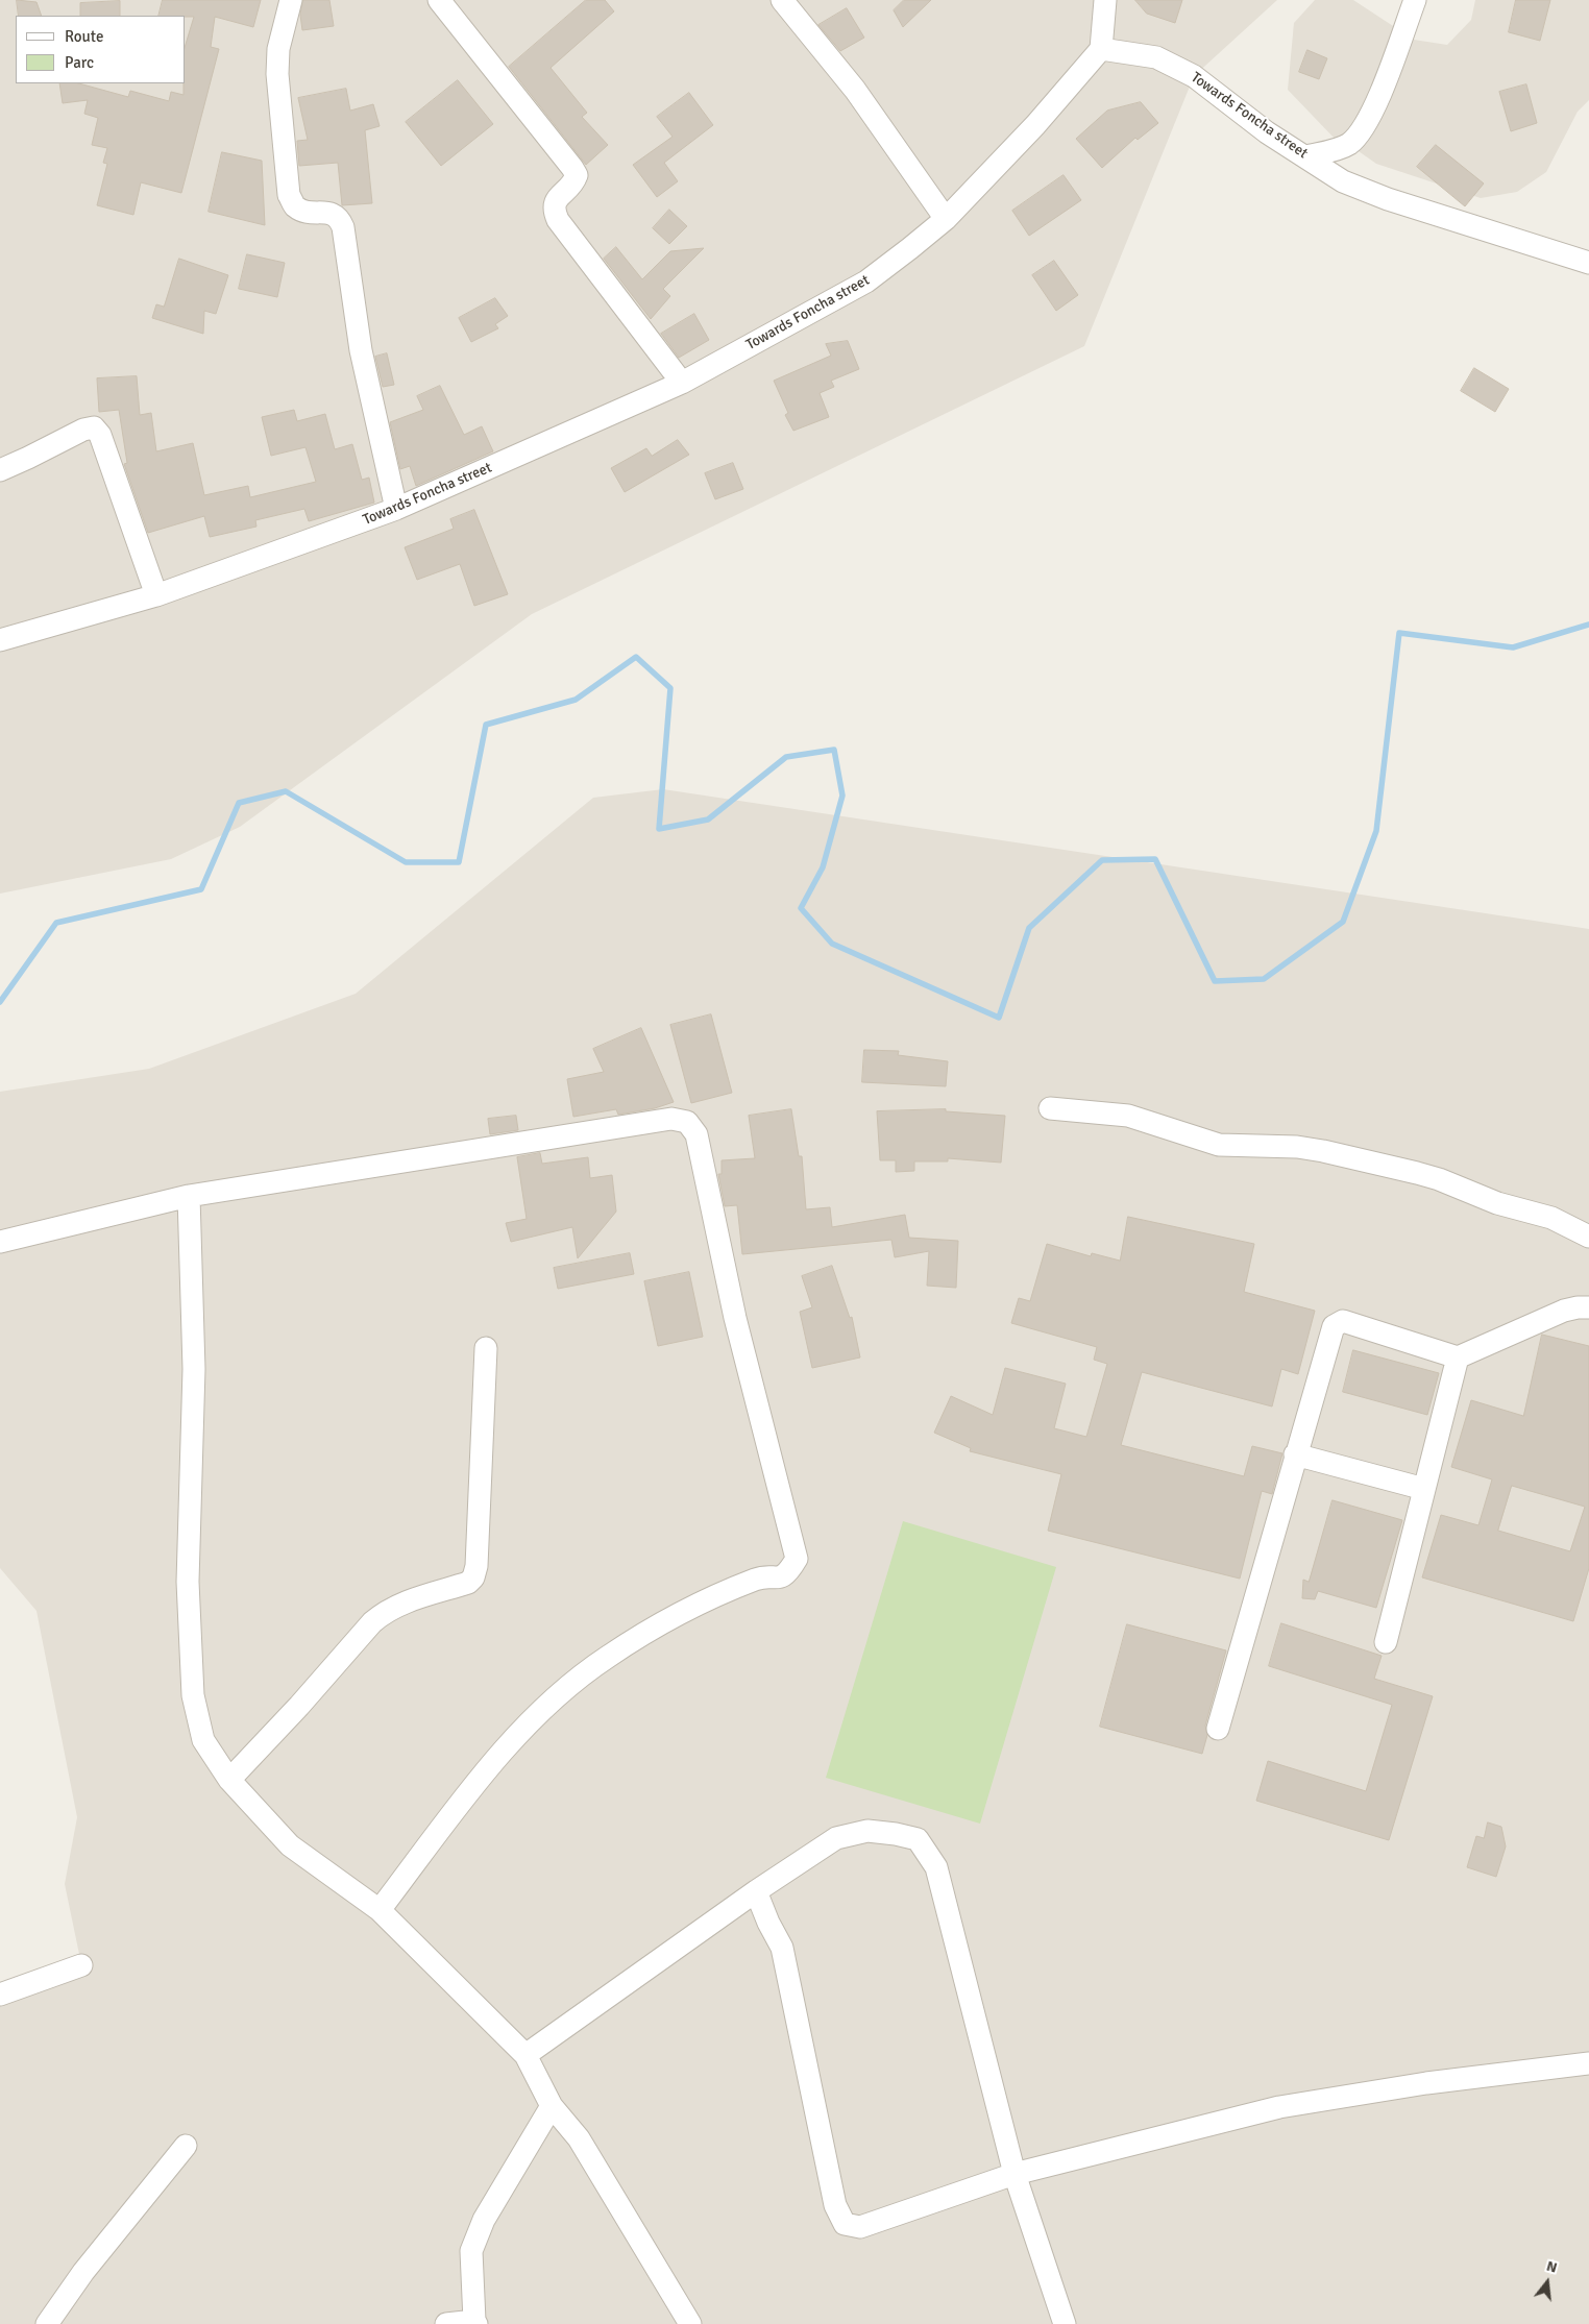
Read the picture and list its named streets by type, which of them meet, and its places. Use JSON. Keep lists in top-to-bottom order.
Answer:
{
  "streets": {
    "street": ["Towards Foncha street"]
  },
  "legend": ["Route", "Parc"],
  "north": "top"
}
